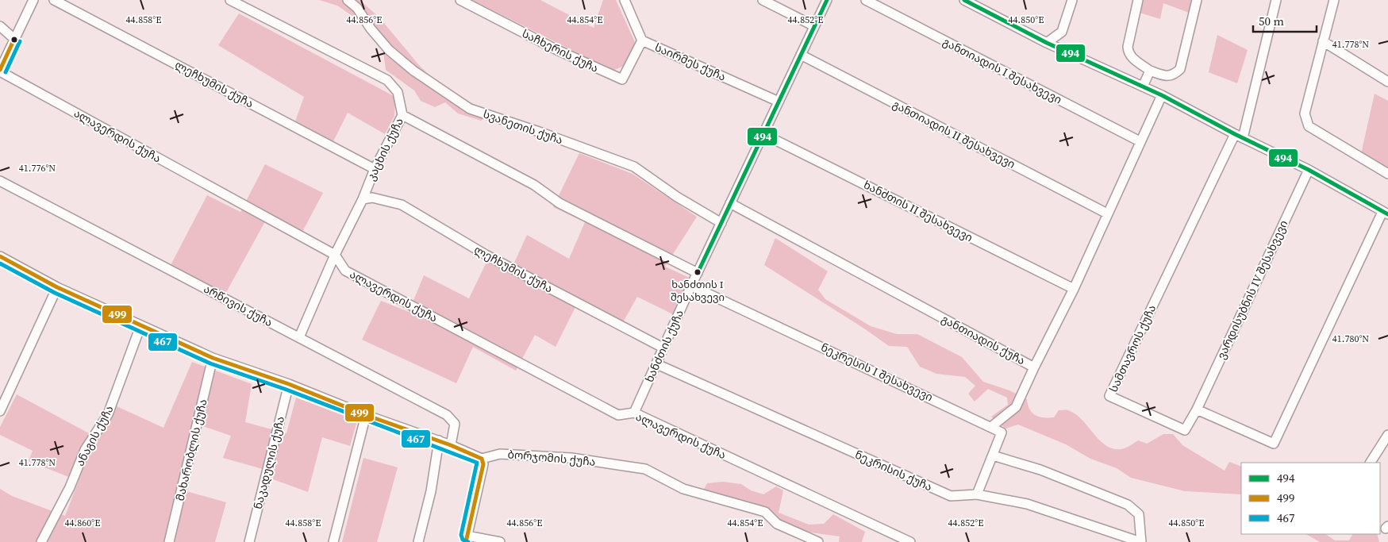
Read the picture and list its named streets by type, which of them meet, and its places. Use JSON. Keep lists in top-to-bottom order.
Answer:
{
  "streets": {
    "street": [
      "საჩხერის ქუჩა",
      "საირმეს ქუჩა",
      "განთიადის I შესახვევი",
      "ლეჩხუმის ქუჩა",
      "სვანეთის ქუჩა",
      "განთიადის II შესახვევი",
      "ალავერდის ქუჩა",
      "კაცხის ქუჩა",
      "ხანძთის II შესახვევი",
      "ვარდისუბნის IV შესახვევი",
      "არწივის ქუჩა",
      "განთიადის ქუჩა",
      "ხანძთის ქუჩა",
      "სამთავროს ქუჩა",
      "ნეკრესის I შესახვევი",
      "ანაგის ქუჩა",
      "მახარობლის ქუჩა",
      "ბორჯომის ქუჩა",
      "ნაკადულის ქუჩა",
      "ნეკრისის ქუჩა"
    ]
  },
  "crossings": [
    ["საჩხერის ქუჩა", "საირმეს ქუჩა"],
    ["საირმეს ქუჩა", "ხანძთის ქუჩა"],
    ["განთიადის I შესახვევი", "განთიადის ქუჩა"],
    ["ლეჩხუმის ქუჩა", "კაცხის ქუჩა"],
    ["ლეჩხუმის ქუჩა", "ხანძთის ქუჩა"],
    ["სვანეთის ქუჩა", "ხანძთის ქუჩა"],
    ["განთიადის II შესახვევი", "განთიადის ქუჩა"],
    ["განთიადის II შესახვევი", "ხანძთის ქუჩა"],
    ["ალავერდის ქუჩა", "კაცხის ქუჩა"],
    ["ალავერდის ქუჩა", "ხანძთის ქუჩა"],
    ["კაცხის ქუჩა", "არწივის ქუჩა"],
    ["ხანძთის II შესახვევი", "განთიადის ქუჩა"],
    ["ხანძთის II შესახვევი", "ხანძთის ქუჩა"],
    ["ვარდისუბნის IV შესახვევი", "სამთავროს ქუჩა"],
    ["განთიადის ქუჩა", "ხანძთის ქუჩა"],
    ["ხანძთის ქუჩა", "ნეკრესის I შესახვევი"],
    ["ხანძთის ქუჩა", "ნეკრისის ქუჩა"]
  ],
  "places": ["ხანძთის I შესახვევი"],
  "lines": ["transit line 494", "transit line 499", "transit line 467"],
  "legend": ["494", "499", "467"],
  "scale_bar": "50 m",
  "coordinates": [
    "44.858°E",
    "44.856°E",
    "44.854°E",
    "44.852°E",
    "44.850°E",
    "41.778°N",
    "41.776°N",
    "41.780°N",
    "44.860°E"
  ]
}
